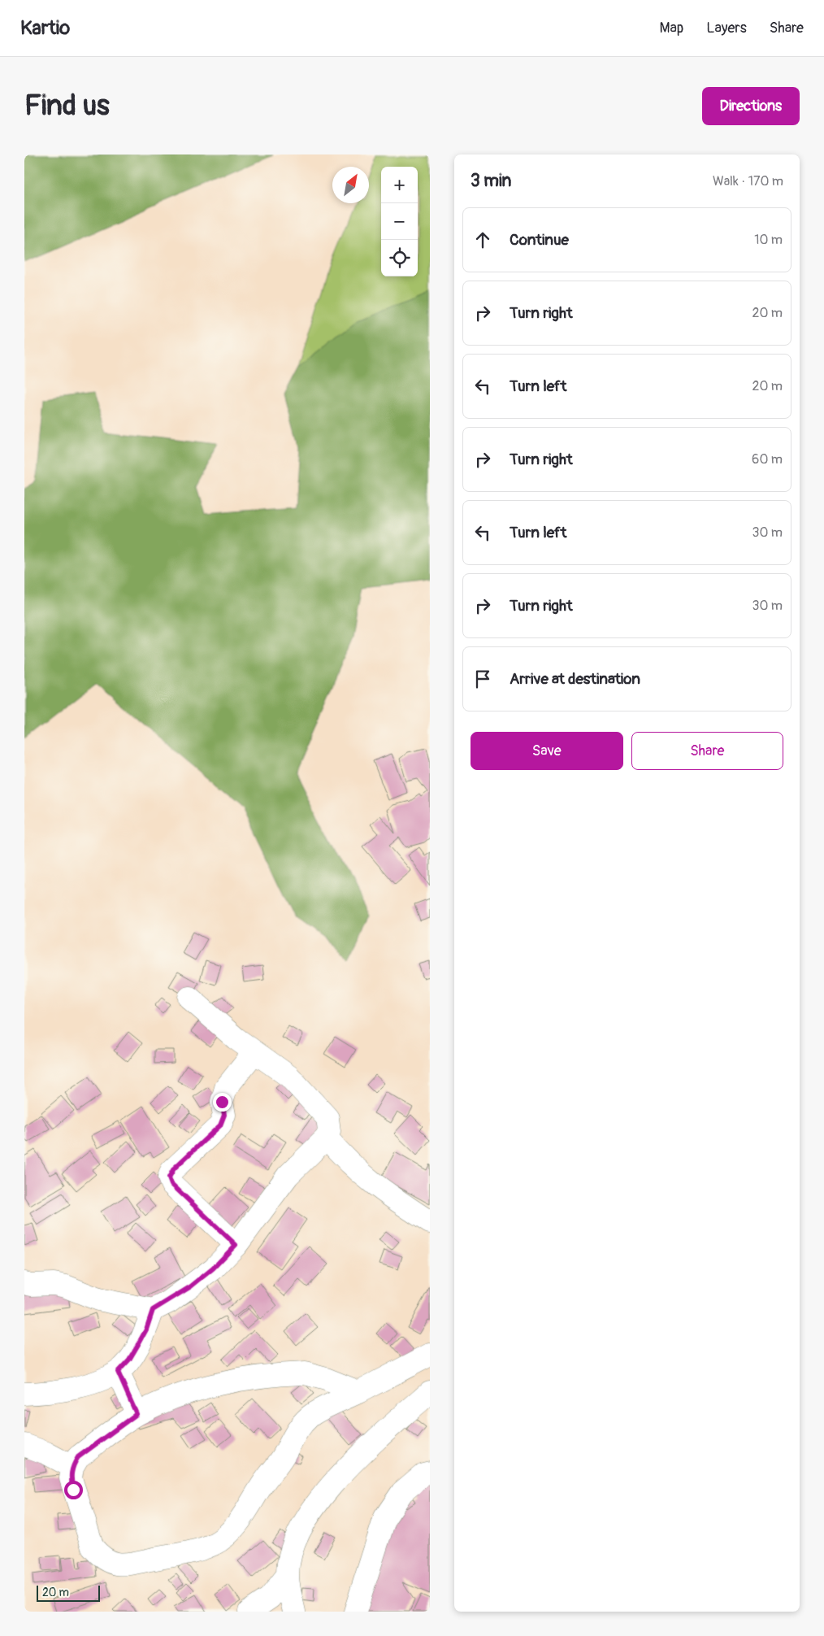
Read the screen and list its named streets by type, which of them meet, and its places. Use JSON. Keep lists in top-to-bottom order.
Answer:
{
  "scale_bar": "20 m",
  "north": "top right",
  "page": {
    "header": "Kartio",
    "nav": ["Map", "Layers", "Share"],
    "buttons": [
      "Directions",
      ["Save", "Share"]
    ],
    "title": "Find us",
    "heading": ["3 min", "Walk · 170 m"],
    "map_buttons": ["+", "−"],
    "list": [
      ["Continue", "10 m"],
      ["Turn right", "20 m"],
      ["Turn left", "20 m"],
      ["Turn right", "60 m"],
      ["Turn left", "30 m"],
      ["Turn right", "30 m"],
      "Arrive at destination"
    ],
    "scale": "20 m"
  }
}
